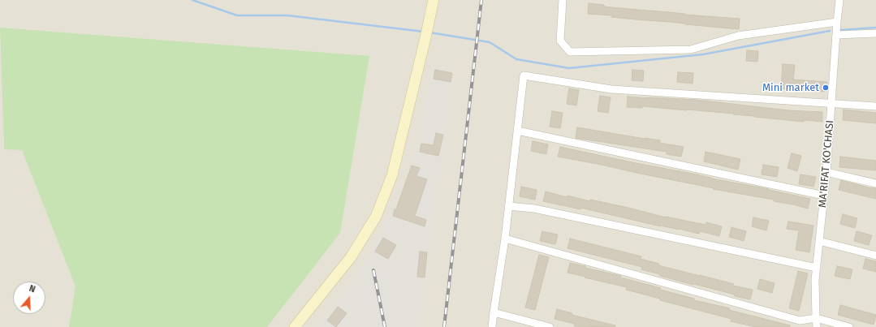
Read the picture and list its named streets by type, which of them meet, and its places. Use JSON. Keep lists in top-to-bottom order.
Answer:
{
  "streets": {
    "street": ["MA'RIFAT KO'CHASI"]
  },
  "places": ["Mini market"],
  "north": "top"
}
